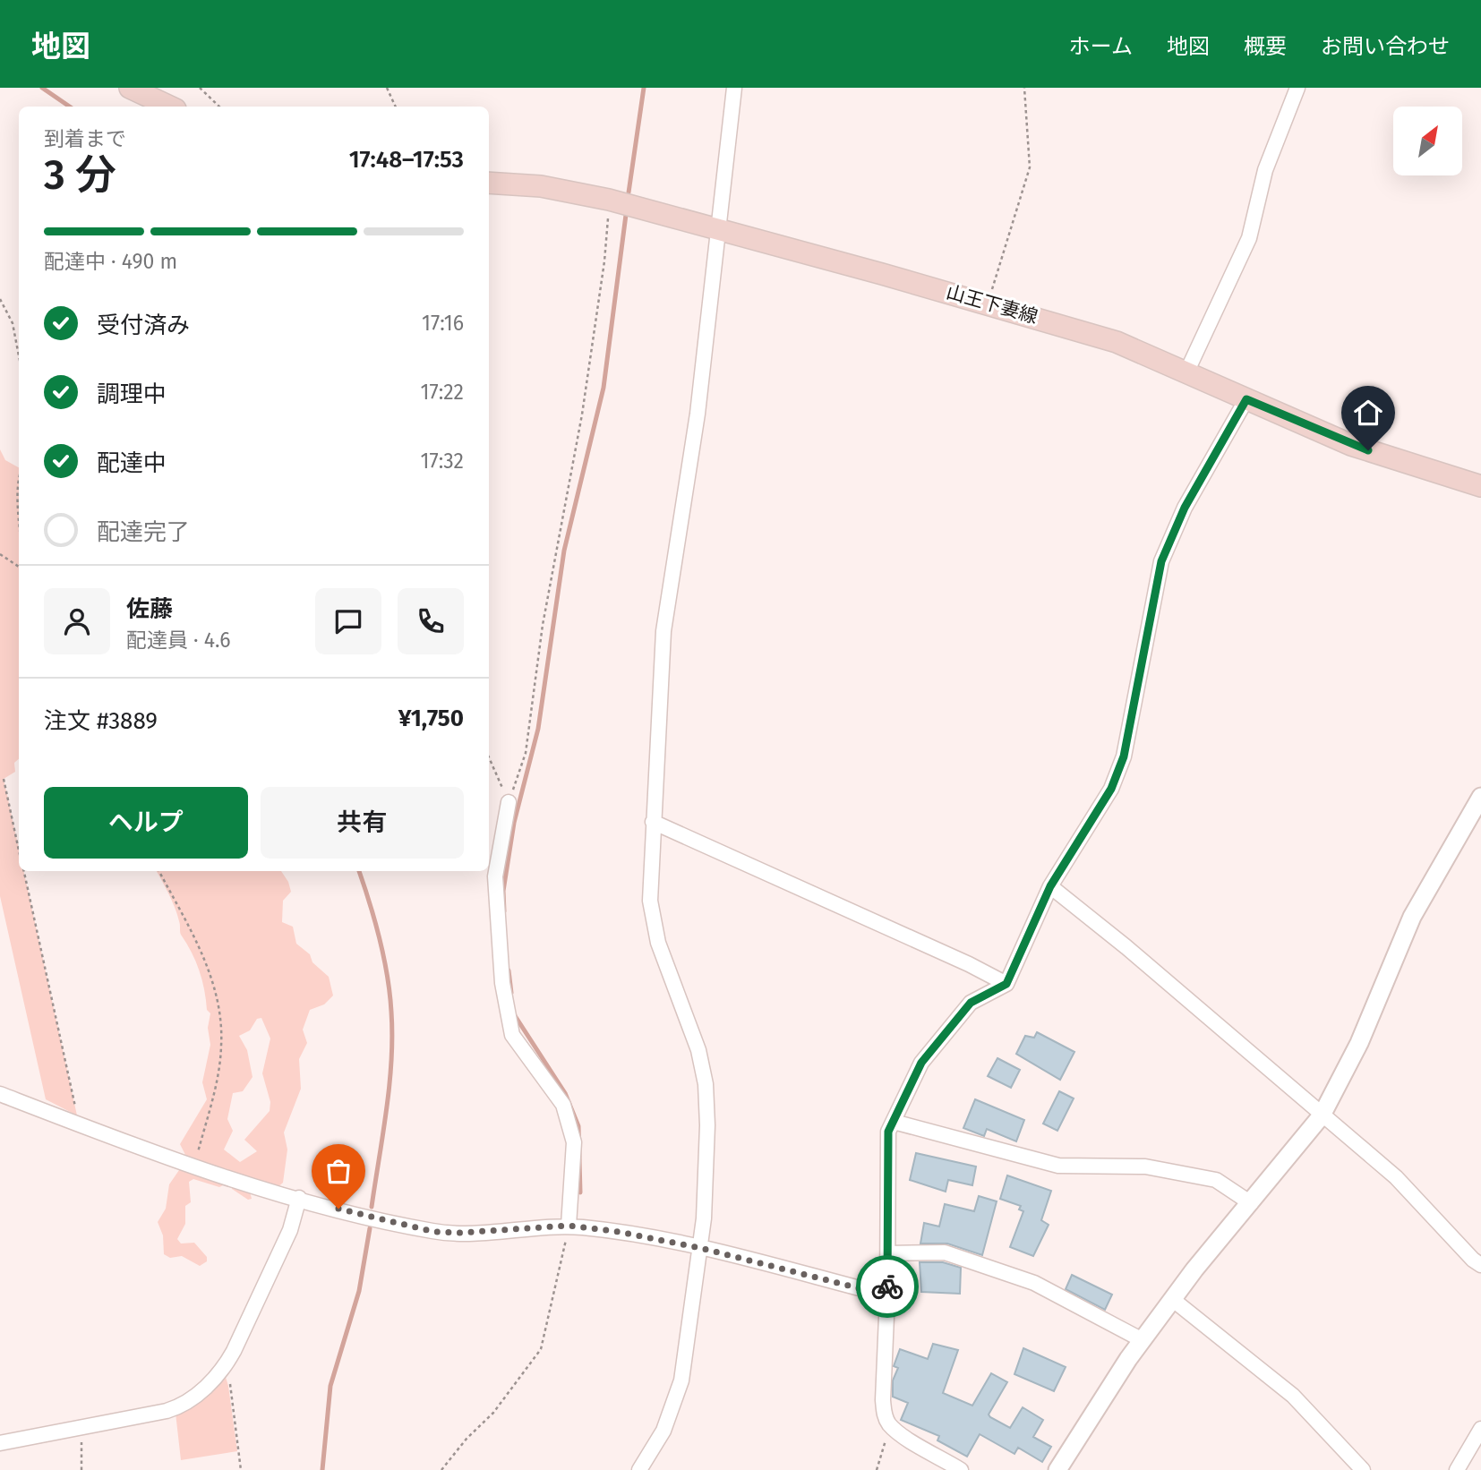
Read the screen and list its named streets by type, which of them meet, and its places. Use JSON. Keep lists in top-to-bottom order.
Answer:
{
  "streets": {
    "main road": ["山王下妻線"]
  },
  "north": "top right",
  "page": {
    "header": "地図",
    "nav": [
      "ホーム",
      "地図",
      "概要",
      "お問い合わせ"
    ],
    "heading": ["3 分", "到着まで", "17:48–17:53"],
    "panel": [
      "佐藤",
      "配達員 · 4.6",
      "注文 #3889",
      "¥1,750"
    ],
    "bar": "配達中 · 490 m",
    "list": [
      ["受付済み", "17:16"],
      ["調理中", "17:22"],
      ["配達中", "17:32"],
      "配達完了"
    ],
    "buttons": ["ヘルプ", "共有"]
  }
}
